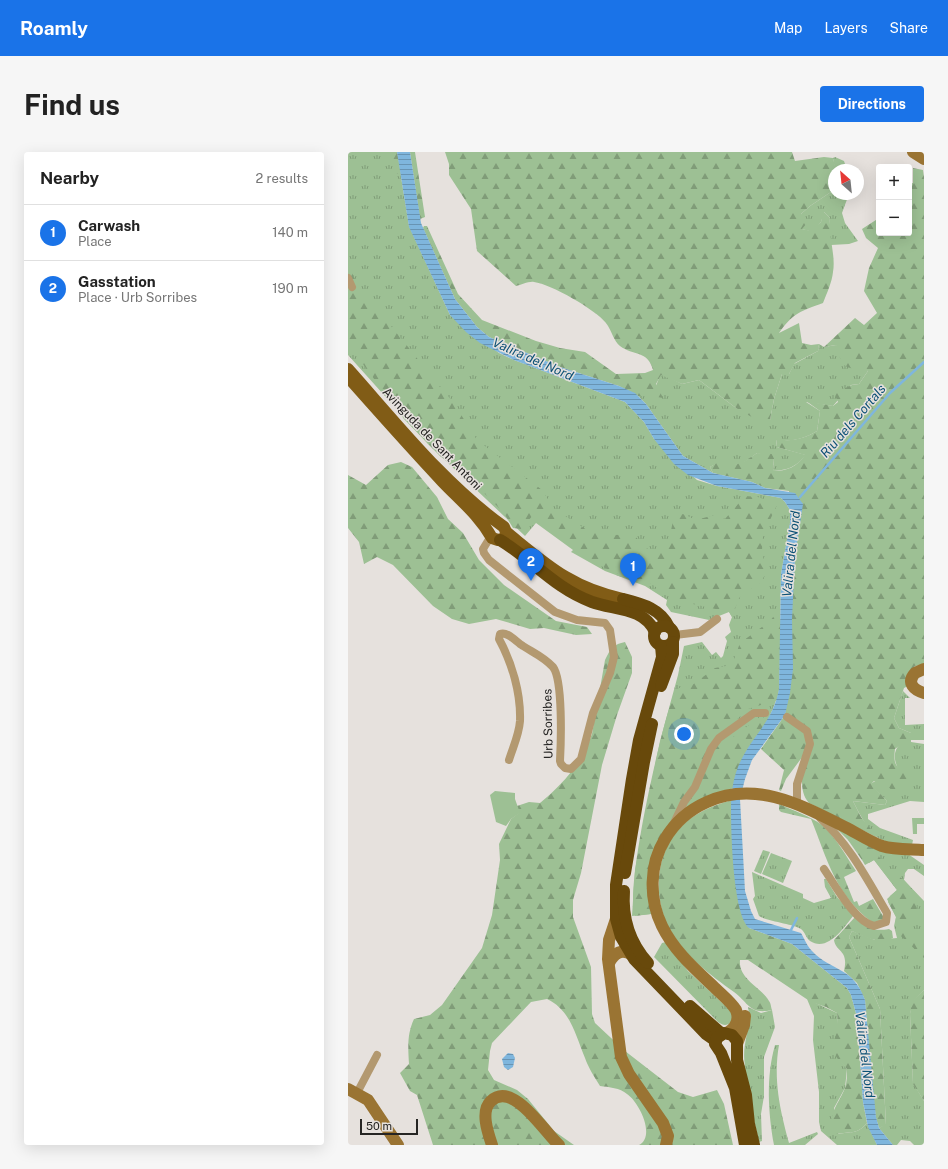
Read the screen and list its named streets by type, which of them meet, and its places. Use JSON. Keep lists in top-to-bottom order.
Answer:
{
  "streets": {
    "highway": ["Avinguda de Sant Antoni"],
    "street": ["Urb Sorribes"]
  },
  "crossings": [
    ["Avinguda de Sant Antoni", "Urb Sorribes"]
  ],
  "water": ["Valira del Nord", "Riu dels Cortals"],
  "scale_bar": "50 m",
  "north": "top left",
  "page": {
    "header": "Roamly",
    "nav": ["Map", "Layers", "Share"],
    "buttons": "Directions",
    "title": "Find us",
    "heading": ["Nearby", "2 results"],
    "map_buttons": ["+", "−"],
    "list": [
      {
        "mark": "1",
        "name": "Carwash",
        "note": "Place",
        "value": "140 m"
      },
      {
        "mark": "2",
        "name": "Gasstation",
        "note": "Place · Urb Sorribes",
        "value": "190 m"
      }
    ],
    "pins": ["2", "1"],
    "scale": "50 m"
  }
}
